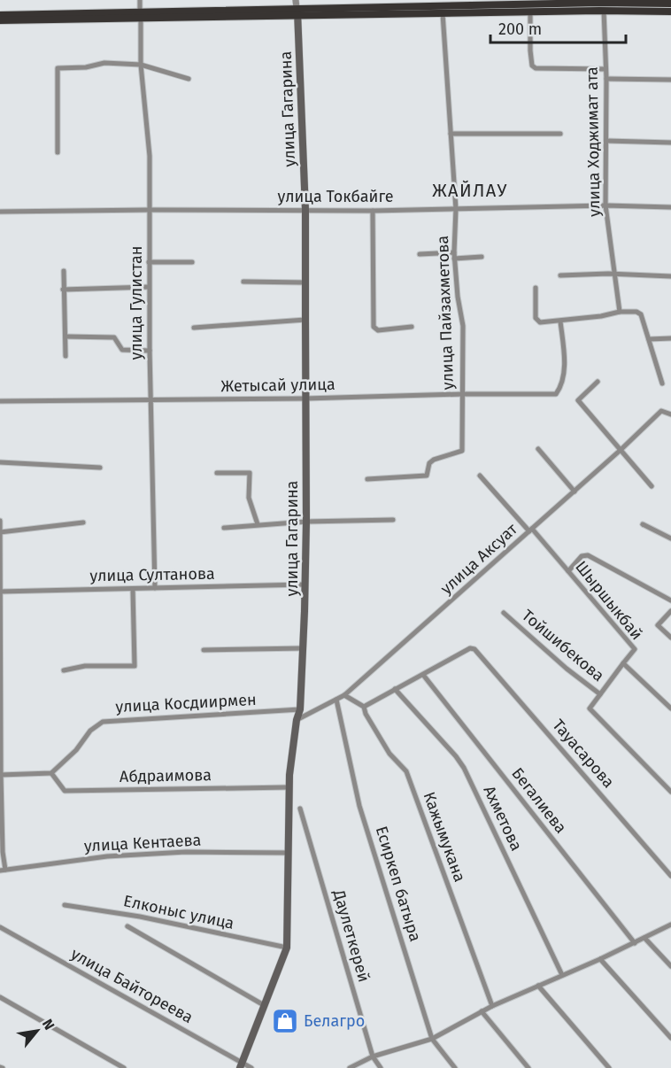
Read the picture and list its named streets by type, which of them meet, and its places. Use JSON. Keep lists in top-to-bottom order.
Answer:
{
  "streets": {
    "main road": ["улица Гагарина"],
    "street": [
      "улица Ходжимат ата",
      "улица Токбайге",
      "улица Гулистан",
      "улица Пайзахметова",
      "Жетысай улица",
      "улица Аксуат",
      "улица Султанова",
      "Шыршыкбай",
      "Тойшибекова",
      "улица Косдиирмен",
      "Тауасарова",
      "Абдраимова",
      "Бегалиева",
      "Ахметова",
      "Кажымукана",
      "улица Кентаева",
      "Есиркеп батыра",
      "Елконыс улица",
      "Даулеткерей",
      "улица Байтореева"
    ]
  },
  "crossings": [
    ["улица Гагарина", "улица Токбайге"],
    ["улица Гагарина", "Жетысай улица"],
    ["улица Гагарина", "улица Аксуат"],
    ["улица Гагарина", "улица Султанова"],
    ["улица Гагарина", "улица Косдиирмен"],
    ["улица Гагарина", "Абдраимова"],
    ["улица Гагарина", "улица Кентаева"],
    ["улица Гагарина", "Елконыс улица"],
    ["улица Гагарина", "улица Байтореева"],
    ["улица Ходжимат ата", "улица Токбайге"],
    ["улица Токбайге", "улица Гулистан"],
    ["улица Токбайге", "улица Пайзахметова"],
    ["улица Гулистан", "Жетысай улица"],
    ["улица Гулистан", "улица Султанова"],
    ["улица Пайзахметова", "Жетысай улица"],
    ["улица Аксуат", "Шыршыкбай"],
    ["улица Аксуат", "Есиркеп батыра"],
    ["улица Косдиирмен", "Абдраимова"],
    ["Тауасарова", "Бегалиева"]
  ],
  "districts": ["ЖАЙЛАУ"],
  "places": {
    "shop": ["Белагро"]
  },
  "scale_bar": "200 m",
  "north": "top right"
}
